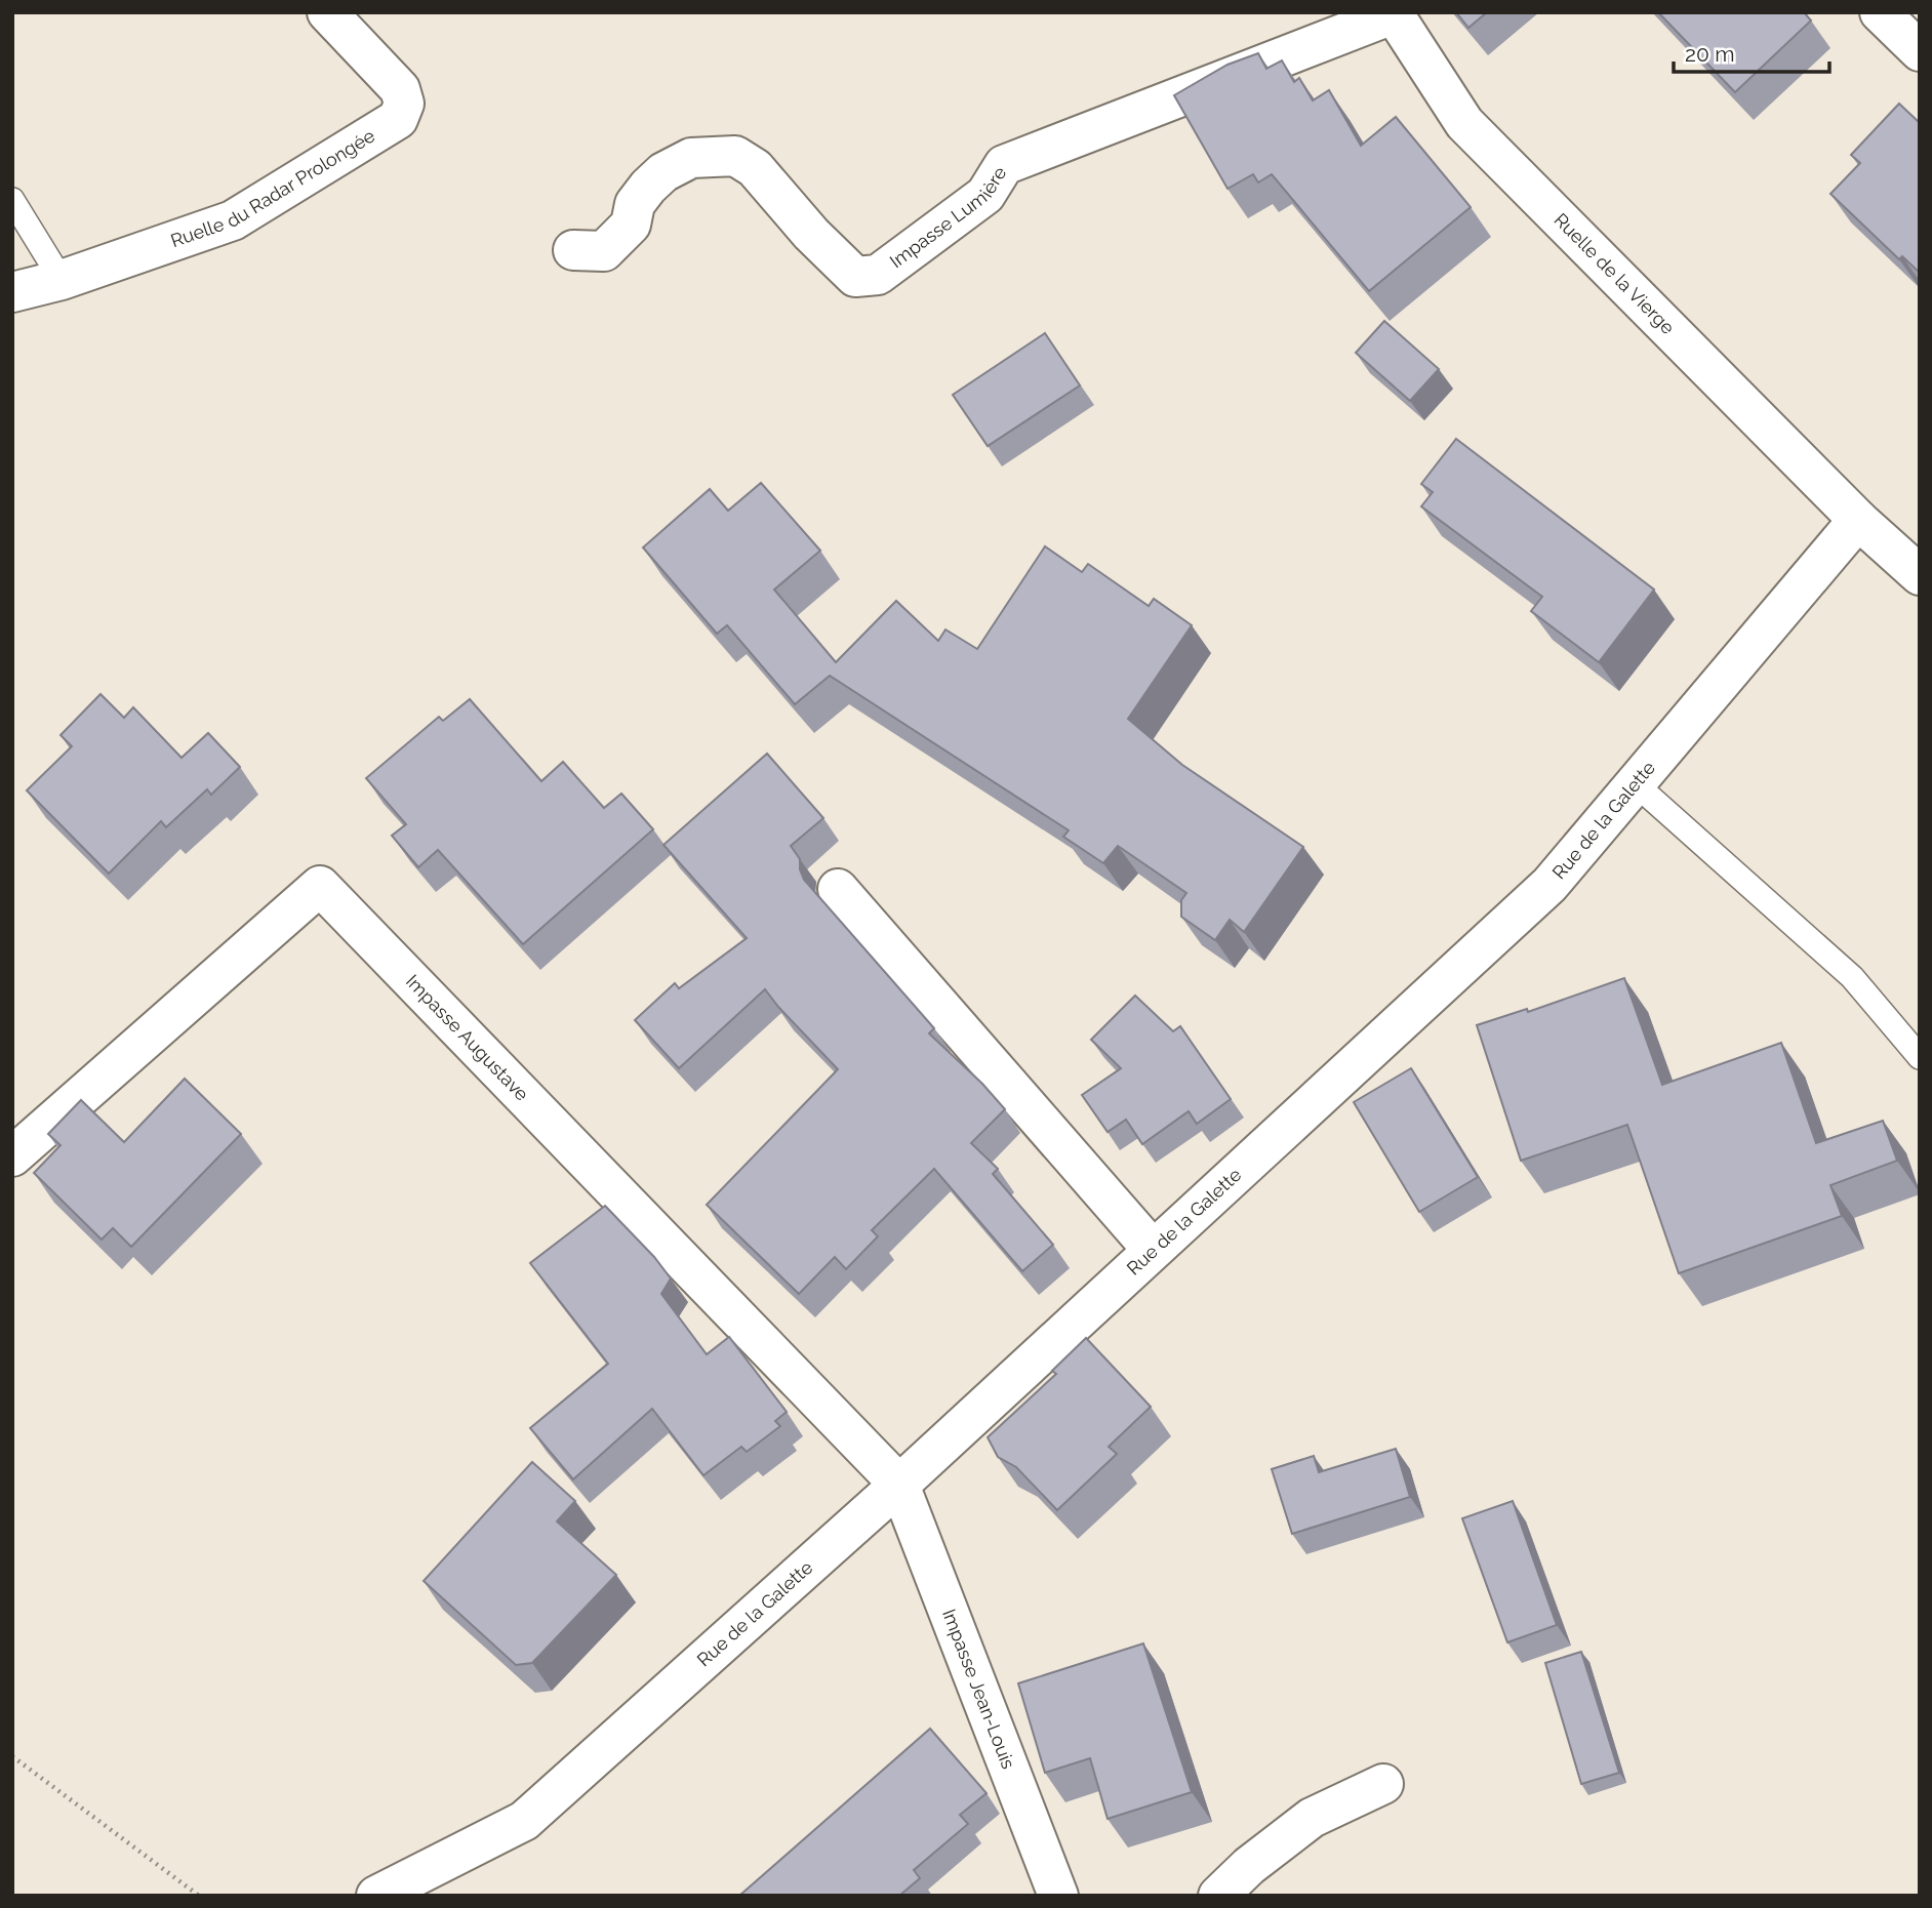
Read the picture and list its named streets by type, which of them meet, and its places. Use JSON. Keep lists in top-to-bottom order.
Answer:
{
  "streets": {
    "street": [
      "Ruelle du Radar Prolongée",
      "Impasse Lumière",
      "Ruelle de la Vierge",
      "Rue de la Galette",
      "Impasse Augustave",
      "Impasse Jean-Louis"
    ]
  },
  "crossings": [
    ["Impasse Lumière", "Ruelle de la Vierge"],
    ["Ruelle de la Vierge", "Rue de la Galette"],
    ["Rue de la Galette", "Impasse Augustave"],
    ["Rue de la Galette", "Impasse Jean-Louis"],
    ["Impasse Augustave", "Impasse Jean-Louis"]
  ],
  "scale_bar": "20 m"
}
